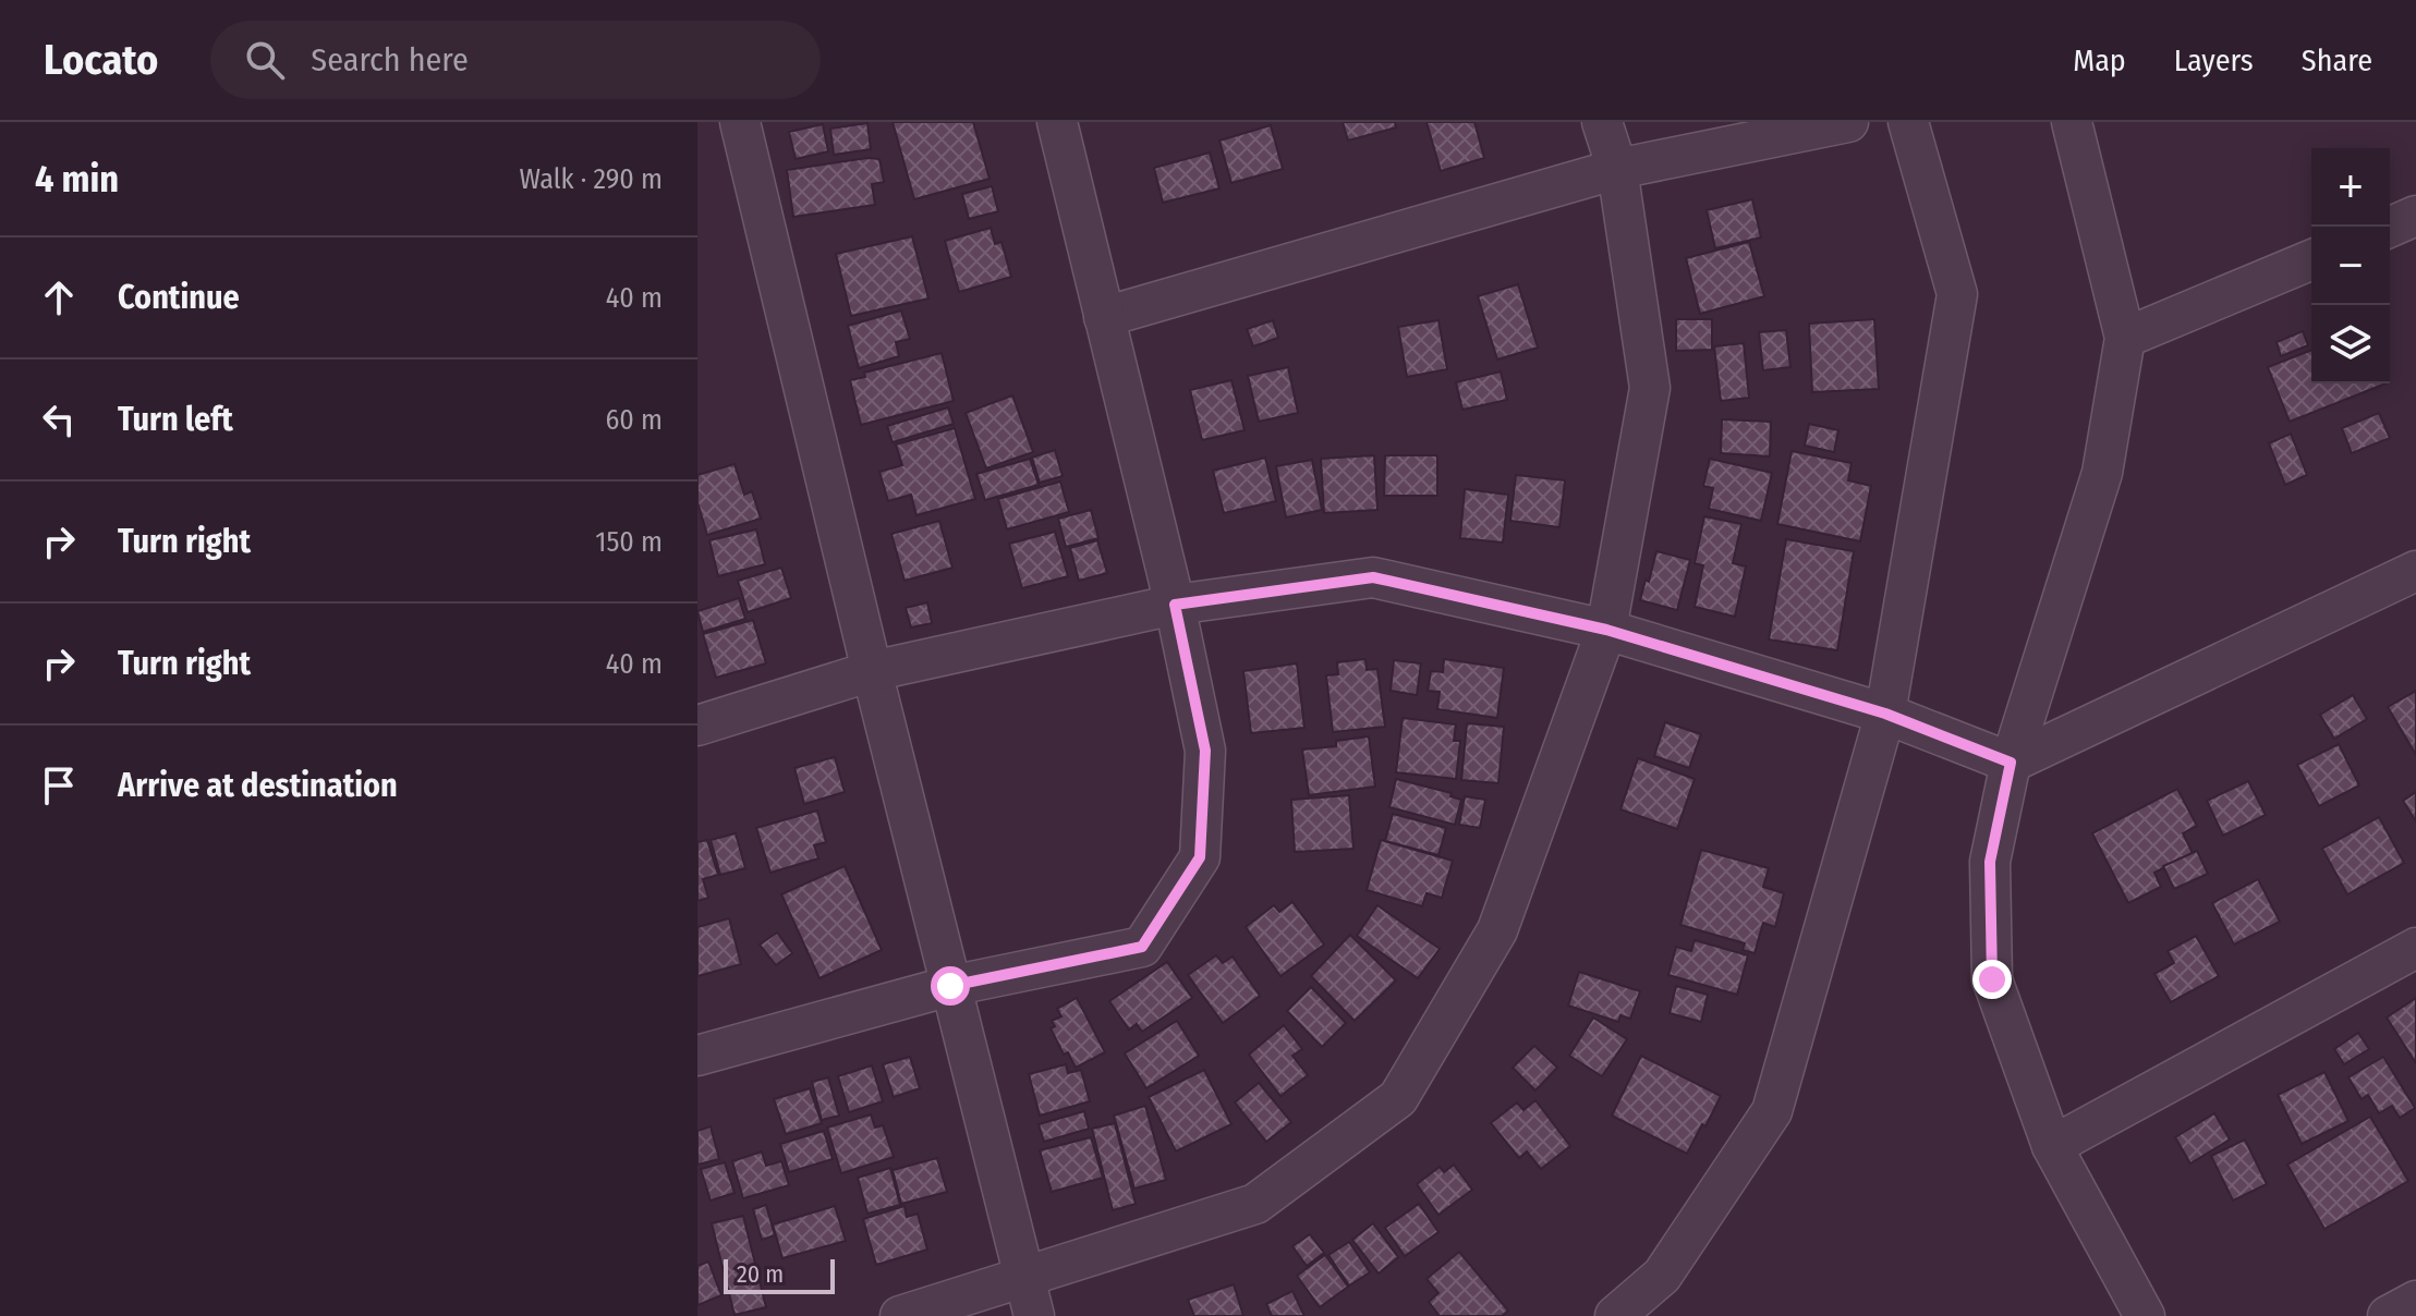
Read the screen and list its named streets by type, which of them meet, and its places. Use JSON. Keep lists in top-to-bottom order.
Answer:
{
  "scale_bar": "20 m",
  "page": {
    "header": "Locato",
    "search": "Search here",
    "nav": ["Map", "Layers", "Share"],
    "heading": ["4 min", "Walk · 290 m"],
    "map_buttons": ["+", "−"],
    "list": [
      ["Continue", "40 m"],
      ["Turn left", "60 m"],
      ["Turn right", "150 m"],
      ["Turn right", "40 m"],
      "Arrive at destination"
    ],
    "scale": "20 m"
  }
}
